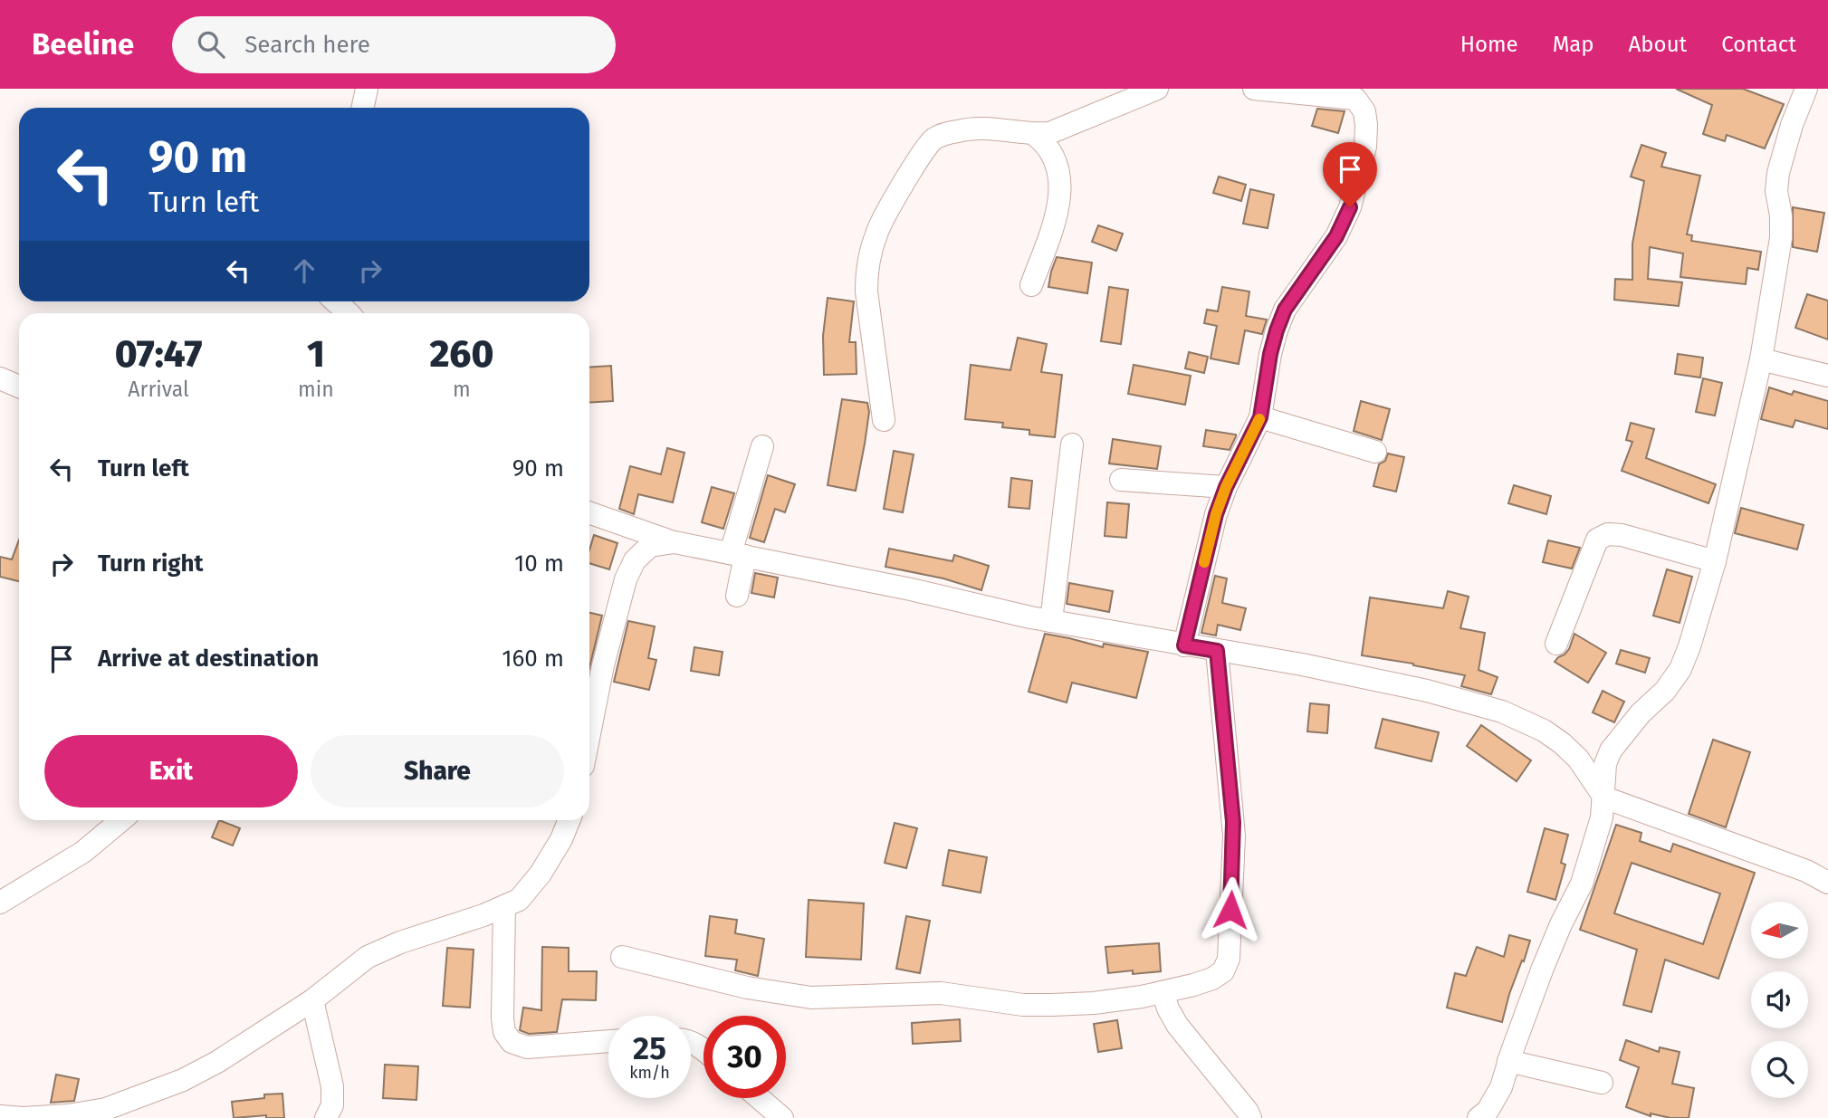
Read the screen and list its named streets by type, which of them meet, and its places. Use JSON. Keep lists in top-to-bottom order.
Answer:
{
  "north": "left",
  "page": {
    "header": "Beeline",
    "search": "Search here",
    "nav": [
      "Home",
      "Map",
      "About",
      "Contact"
    ],
    "turn": ["90 m", "Turn left"],
    "eta": [
      "07:47",
      "Arrival",
      "1",
      "min",
      "260",
      "m"
    ],
    "list": [
      {
        "name": "Turn left",
        "value": "90 m"
      },
      {
        "name": "Turn right",
        "value": "10 m"
      },
      {
        "name": "Arrive at destination",
        "value": "160 m"
      }
    ],
    "buttons": ["Exit", "Share"],
    "speed": "25 km/h",
    "limit": "30"
  }
}
